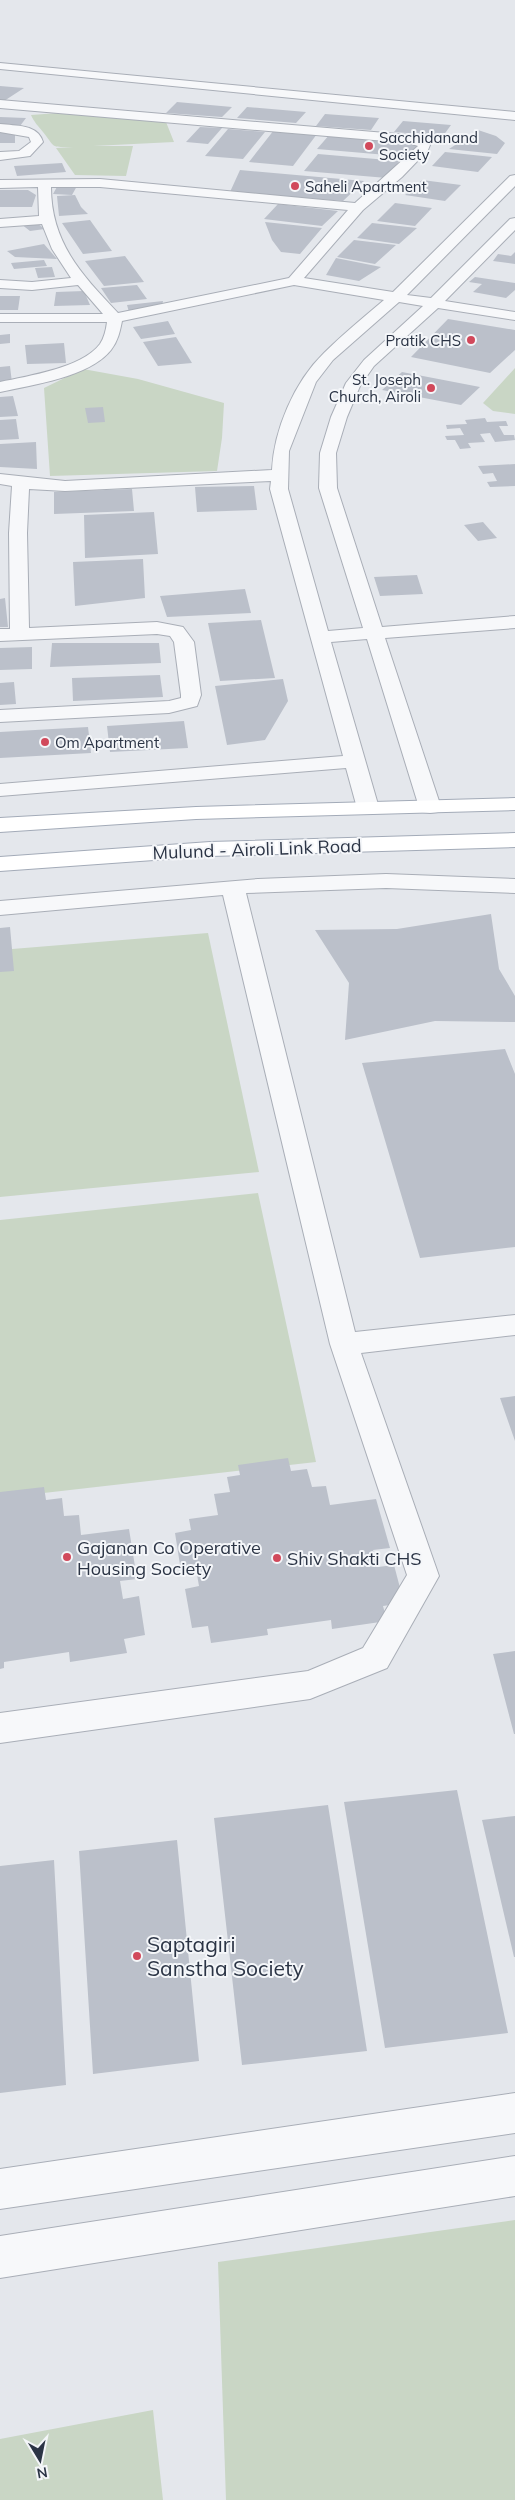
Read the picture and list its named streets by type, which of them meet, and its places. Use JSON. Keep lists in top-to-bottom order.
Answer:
{
  "streets": {
    "main road": ["Mulund - Airoli Link Road"]
  },
  "places": [
    "Sacchidanand Society",
    "Saheli Apartment",
    "Pratik CHS",
    "St. Joseph Church, Airoli",
    "Om Apartment",
    "Gajanan Co Operative Housing Society",
    "Shiv Shakti CHS",
    "Saptagiri Sanstha Society"
  ],
  "north": "bottom"
}
